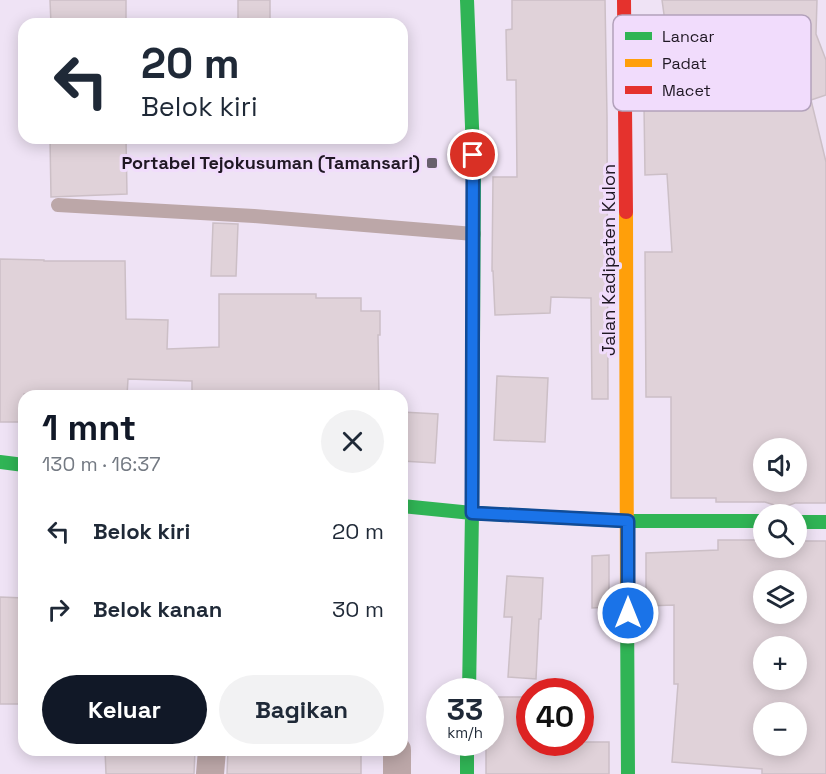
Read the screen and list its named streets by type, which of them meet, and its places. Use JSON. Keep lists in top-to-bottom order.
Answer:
{
  "streets": {
    "street": ["Jalan Kadipaten Kulon"]
  },
  "places": {
    "transit": ["Portabel Tejokusuman (Tamansari)"]
  },
  "legend": ["Lancar", "Padat", "Macet"],
  "page": {
    "turn": ["20 m", "Belok kiri"],
    "heading": ["1 mnt", "130 m · 16:37"],
    "map_buttons": ["+", "−"],
    "list": [
      {
        "name": "Belok kiri",
        "value": "20 m"
      },
      {
        "name": "Belok kanan",
        "value": "30 m"
      }
    ],
    "buttons": ["Keluar", "Bagikan"],
    "speed": "33 km/h",
    "limit": "40"
  }
}
